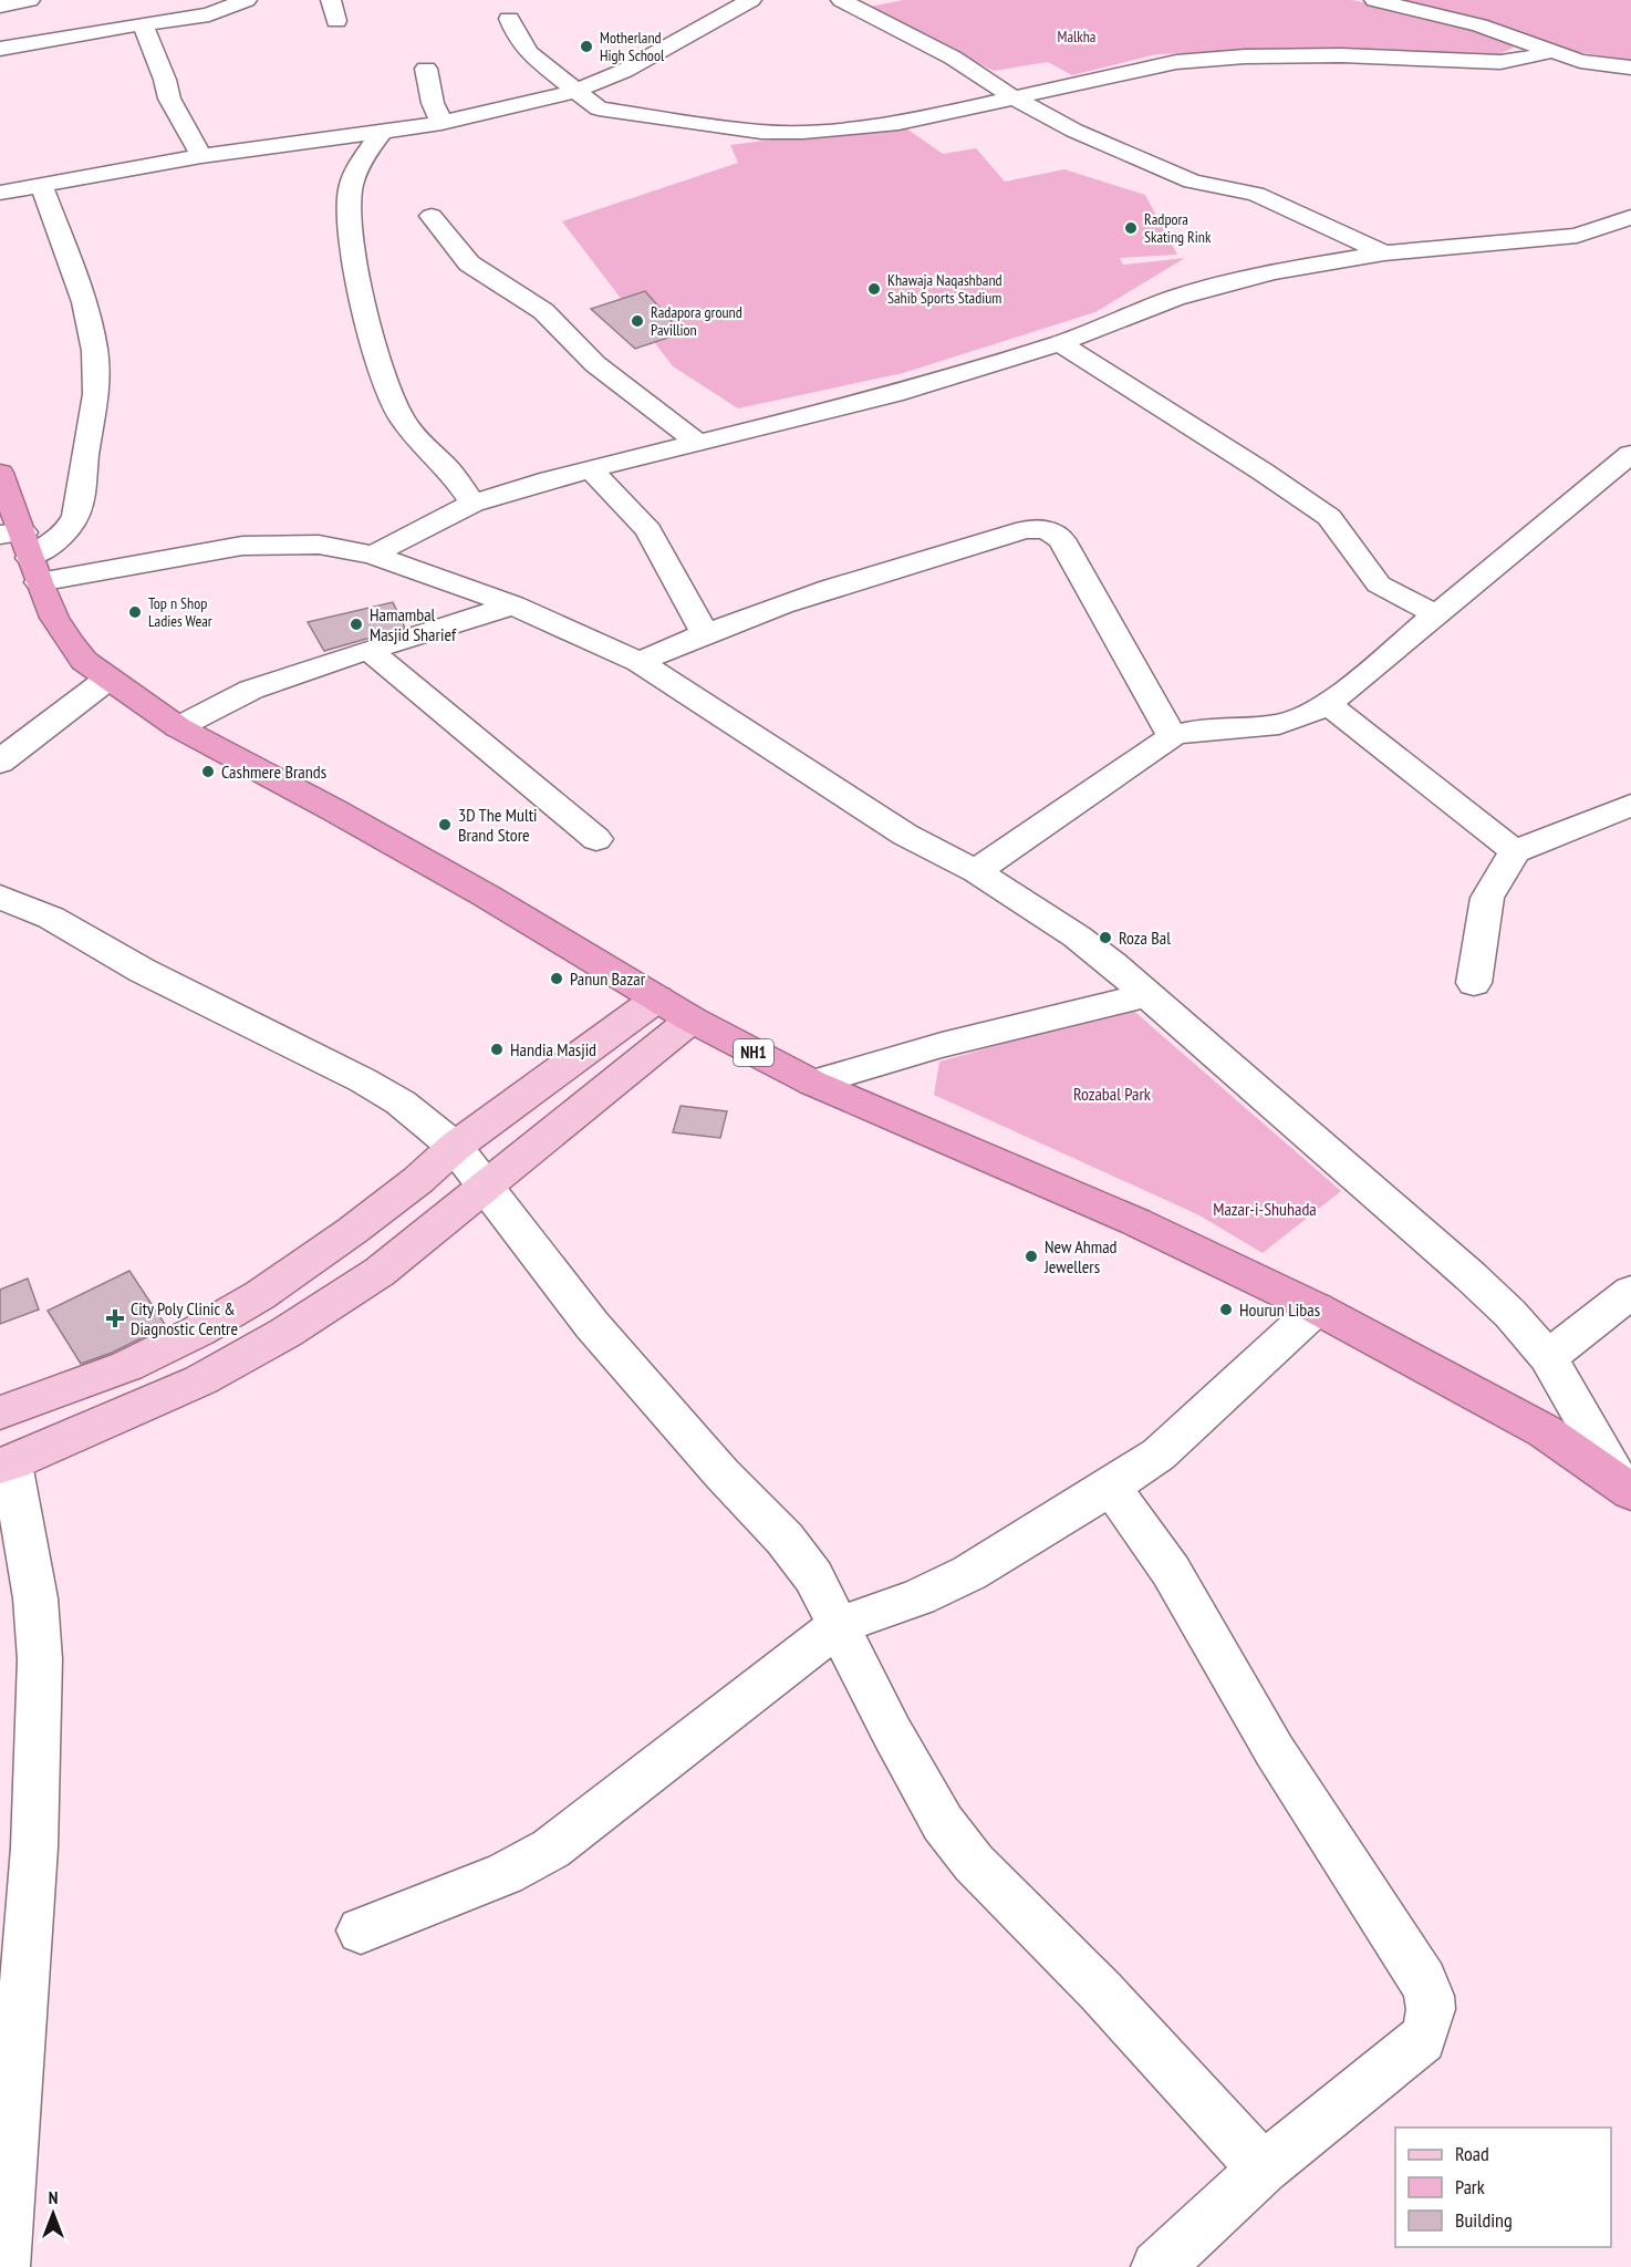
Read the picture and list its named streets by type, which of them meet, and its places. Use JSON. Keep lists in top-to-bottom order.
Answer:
{
  "streets": {
    "highway": ["NH1"]
  },
  "parks": ["Malkha", "Rozabal Park", "Mazar-i-Shuhada"],
  "places": {
    "other": [
      "Motherland High School",
      "Radpora Skating Rink",
      "Khawaja Naqashband Sahib Sports Stadium",
      "Radapora ground Pavillion",
      "Top n Shop Ladies Wear",
      "Hamambal Masjid Sharief",
      "Cashmere Brands",
      "3D The Multi Brand Store",
      "Roza Bal",
      "Panun Bazar",
      "Handia Masjid",
      "New Ahmad Jewellers",
      "Hourun Libas"
    ],
    "health": ["City Poly Clinic & Diagnostic Centre"]
  },
  "legend": ["Road", "Park", "Building"],
  "north": "top"
}
